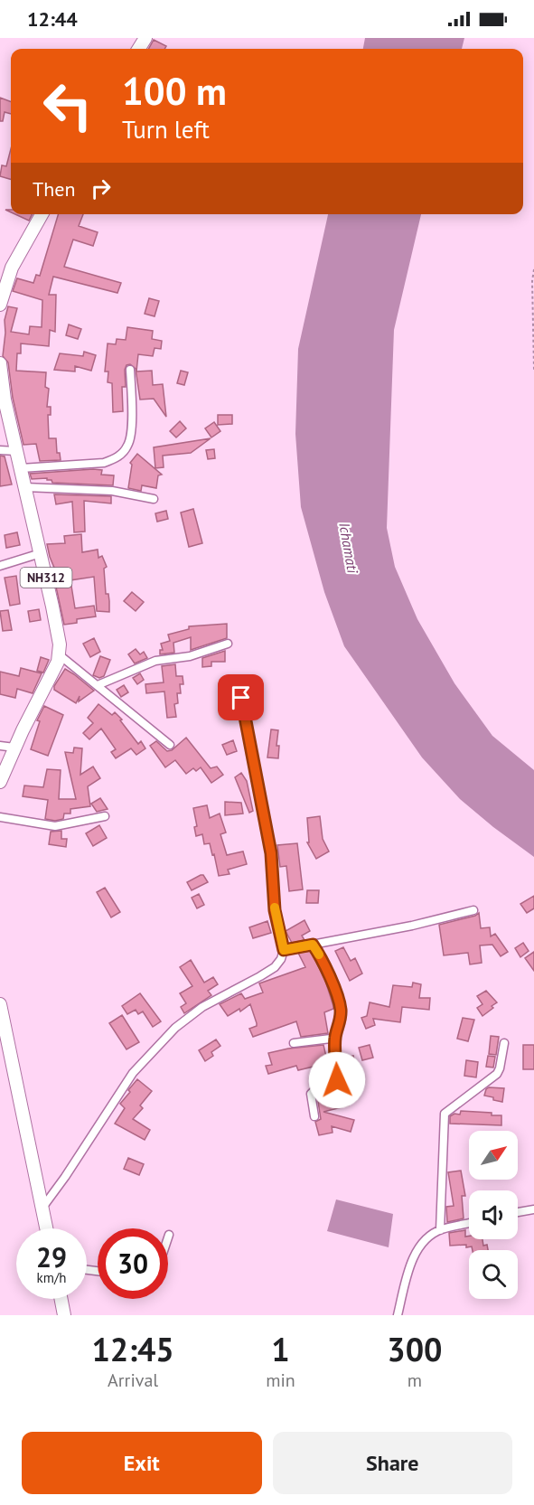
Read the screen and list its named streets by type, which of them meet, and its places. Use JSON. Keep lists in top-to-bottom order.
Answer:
{
  "streets": {
    "highway": ["NH312"]
  },
  "water": ["Ichamati"],
  "north": "top right",
  "page": {
    "status": "12:44",
    "turn": ["100 m", "Turn left"],
    "then": "Then",
    "speed": "29 km/h",
    "limit": "30",
    "eta": [
      "12:45",
      "Arrival",
      "1",
      "min",
      "300",
      "m"
    ],
    "buttons": ["Exit", "Share"]
  }
}
